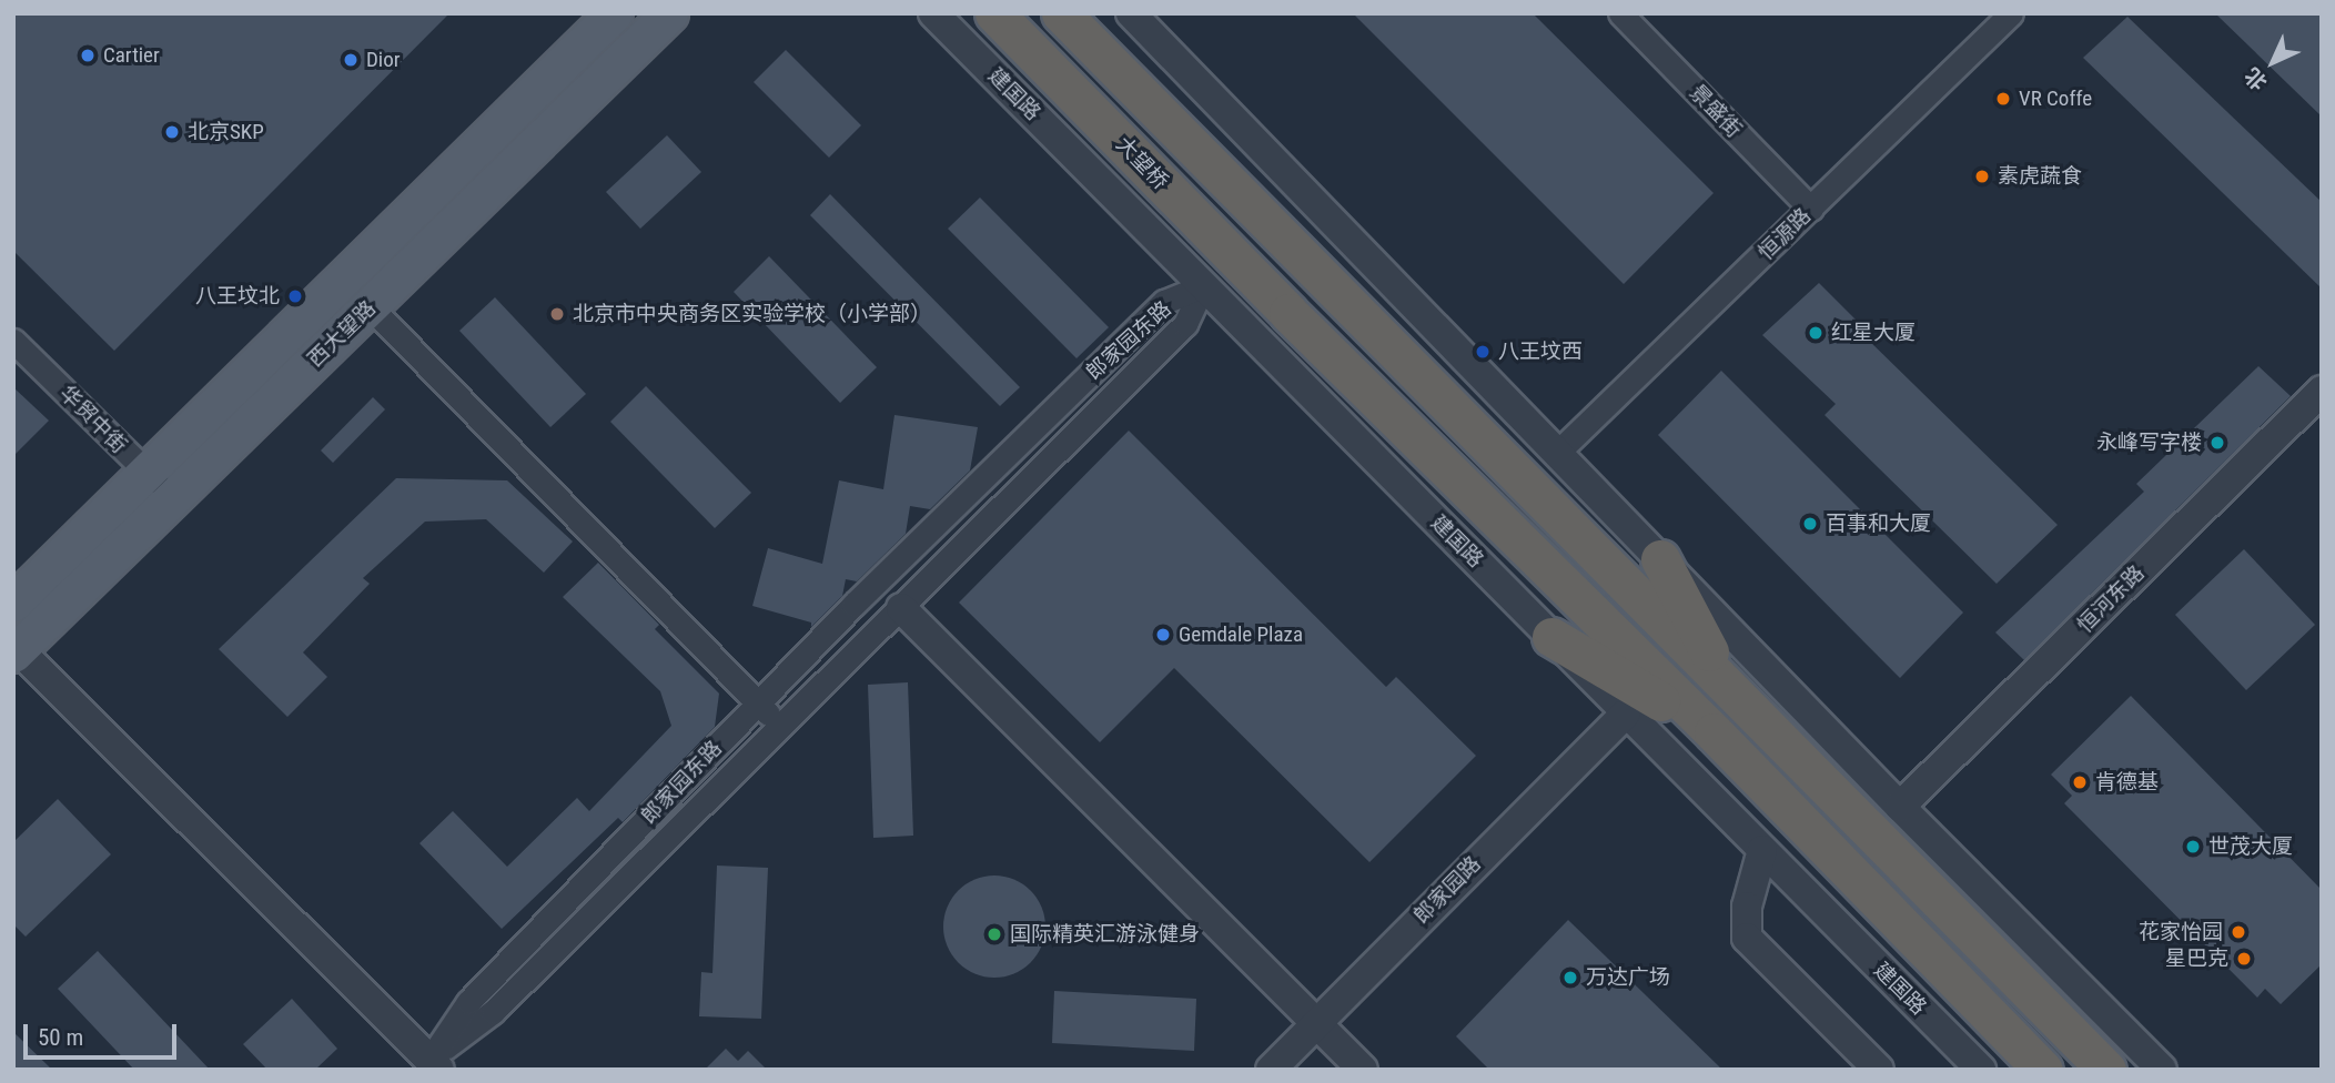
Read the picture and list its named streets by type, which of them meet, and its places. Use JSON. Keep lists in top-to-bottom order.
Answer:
{
  "streets": {
    "highway": ["建国路", "大望桥"],
    "main road": ["西大望路"],
    "street": [
      "景盛街",
      "恒源路",
      "郎家园东路",
      "华贸中街",
      "恒河东路",
      "郎家园路"
    ]
  },
  "crossings": [
    ["建国路", "大望桥"],
    ["建国路", "郎家园东路"],
    ["建国路", "郎家园路"],
    ["景盛街", "恒源路"],
    ["西大望路", "华贸中街"]
  ],
  "places": [
    "Cartier",
    "Dior",
    "VR Coffe",
    "北京SKP",
    "素虎蔬食",
    "八王坟北",
    "北京市中央商务区实验学校（小学部）",
    "红星大厦",
    "八王坟西",
    "永峰写字楼",
    "百事和大厦",
    "Gemdale Plaza",
    "肯德基",
    "世茂大厦",
    "花家怡园",
    "国际精英汇游泳健身",
    "星巴克",
    "万达广场"
  ],
  "scale_bar": "50 m",
  "north": "bottom left"
}
